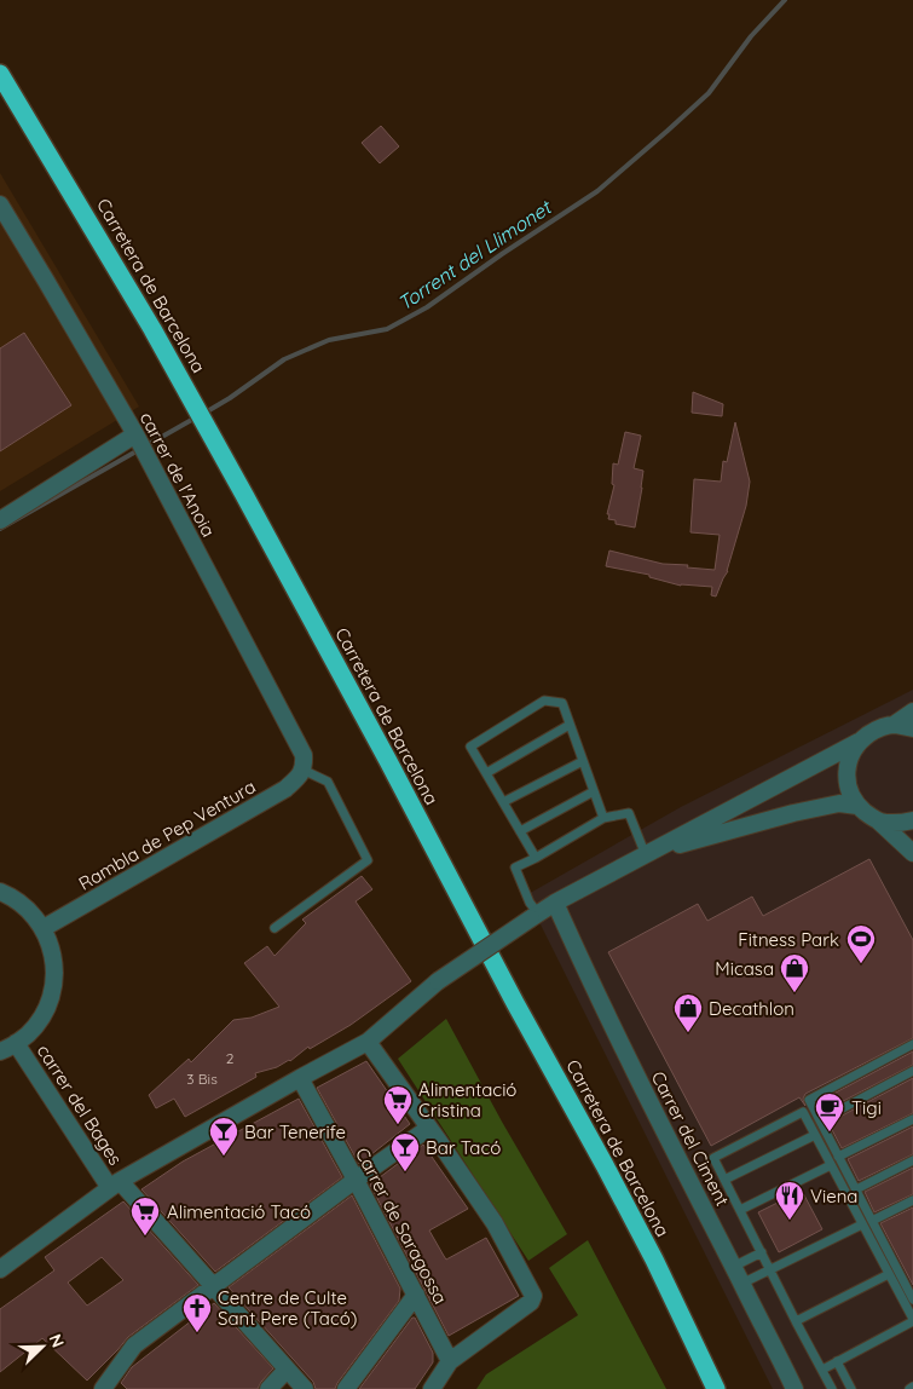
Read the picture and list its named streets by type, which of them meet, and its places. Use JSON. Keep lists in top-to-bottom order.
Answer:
{
  "streets": {
    "highway": ["Carretera de Barcelona"],
    "street": [
      "carrer de l'Anoia",
      "Rambla de Pep Ventura",
      "carrer del Bages",
      "Carrer del Ciment",
      "Carrer de Saragossa"
    ]
  },
  "crossings": [
    ["carrer de l'Anoia", "Rambla de Pep Ventura"]
  ],
  "water": ["Torrent del Llimonet"],
  "places": {
    "sports": ["Fitness Park"],
    "shop": ["Micasa", "Decathlon"],
    "supermarket": ["Alimentació Cristina", "Alimentació Tacó"],
    "cafe": ["Tigi"],
    "bar": ["Bar Tenerife", "Bar Tacó"],
    "restaurant": ["Viena"],
    "church": ["Centre de Culte Sant Pere (Tacó)"]
  },
  "house_numbers": ["2", "3 Bis"],
  "north": "top right"
}
